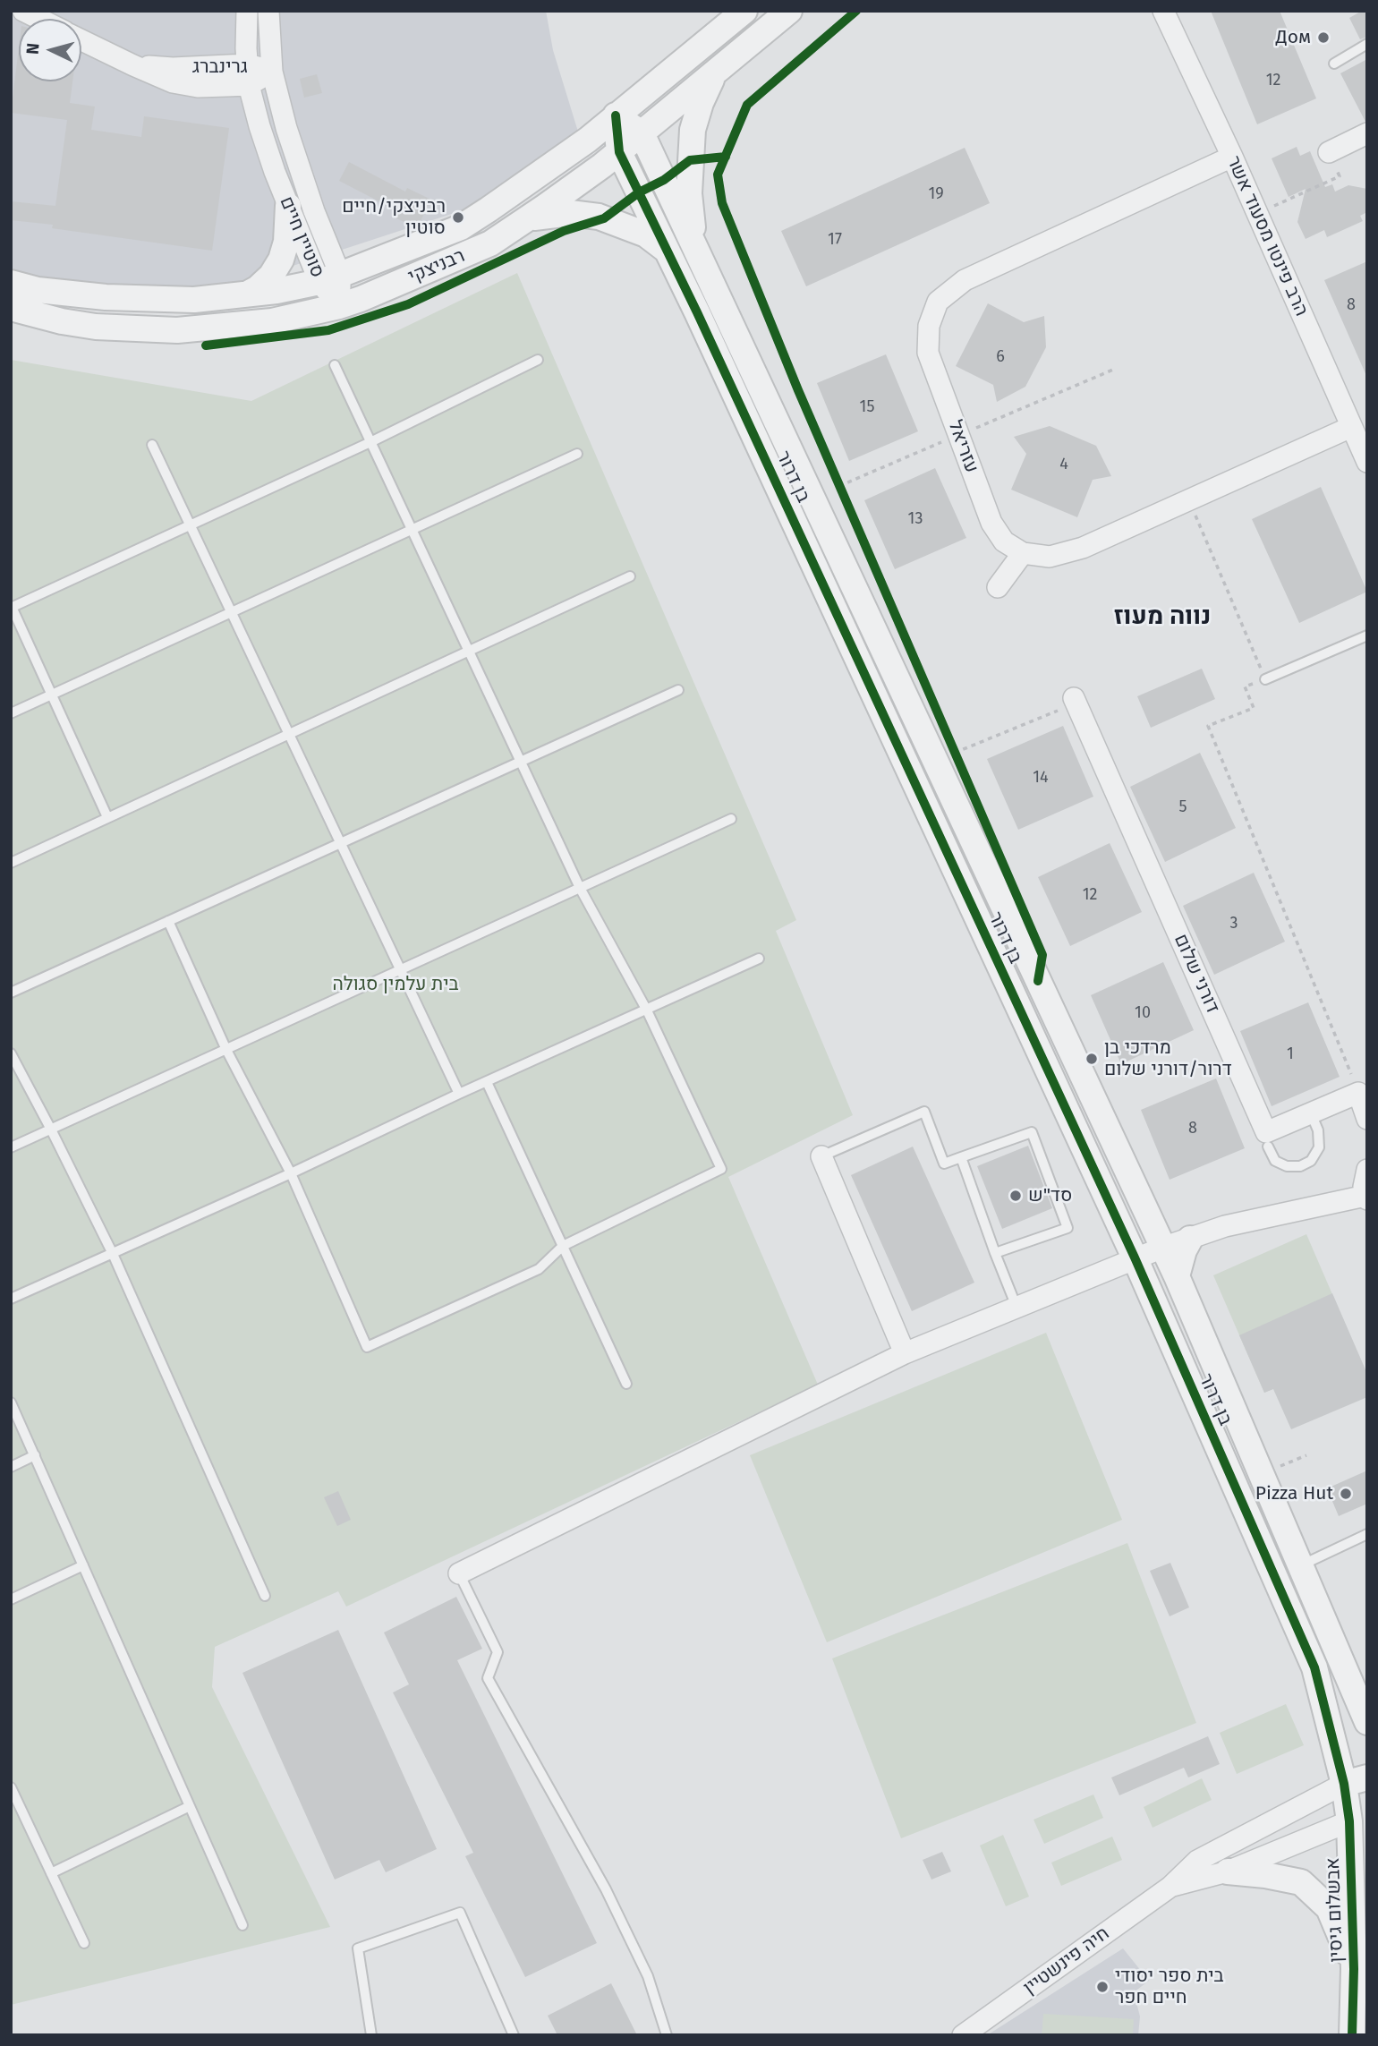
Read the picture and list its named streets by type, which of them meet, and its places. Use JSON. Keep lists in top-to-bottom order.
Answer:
{
  "streets": {
    "street": [
      "גרינברג",
      "הרב פינטו מסעוד אשר",
      "סוטיין חיים",
      "רבניצקי",
      "עזריאל",
      "בן דרור",
      "דורני שלום",
      "אבשלום גיסין",
      "חיה פינשטיין"
    ]
  },
  "crossings": [
    ["גרינברג", "סוטיין חיים"],
    ["הרב פינטו מסעוד אשר", "עזריאל"],
    ["סוטיין חיים", "רבניצקי"],
    ["רבניצקי", "בן דרור"],
    ["בן דרור", "אבשלום גיסין"],
    ["בן דרור", "חיה פינשטיין"],
    ["אבשלום גיסין", "חיה פינשטיין"]
  ],
  "districts": ["נווה מעוז"],
  "parks": ["בית עלמין סגולה"],
  "places": [
    "Дом",
    "רבניצקי/חיים סוטין",
    "מרדכי בן דרור/דורני שלום",
    "סד\"ש",
    "Pizza Hut",
    "בית ספר יסודי חיים חפר"
  ],
  "house_numbers": [
    "12",
    "19",
    "17",
    "8",
    "6",
    "15",
    "4",
    "13",
    "14",
    "5",
    "12",
    "3",
    "10",
    "1",
    "8"
  ],
  "north": "left"
}
